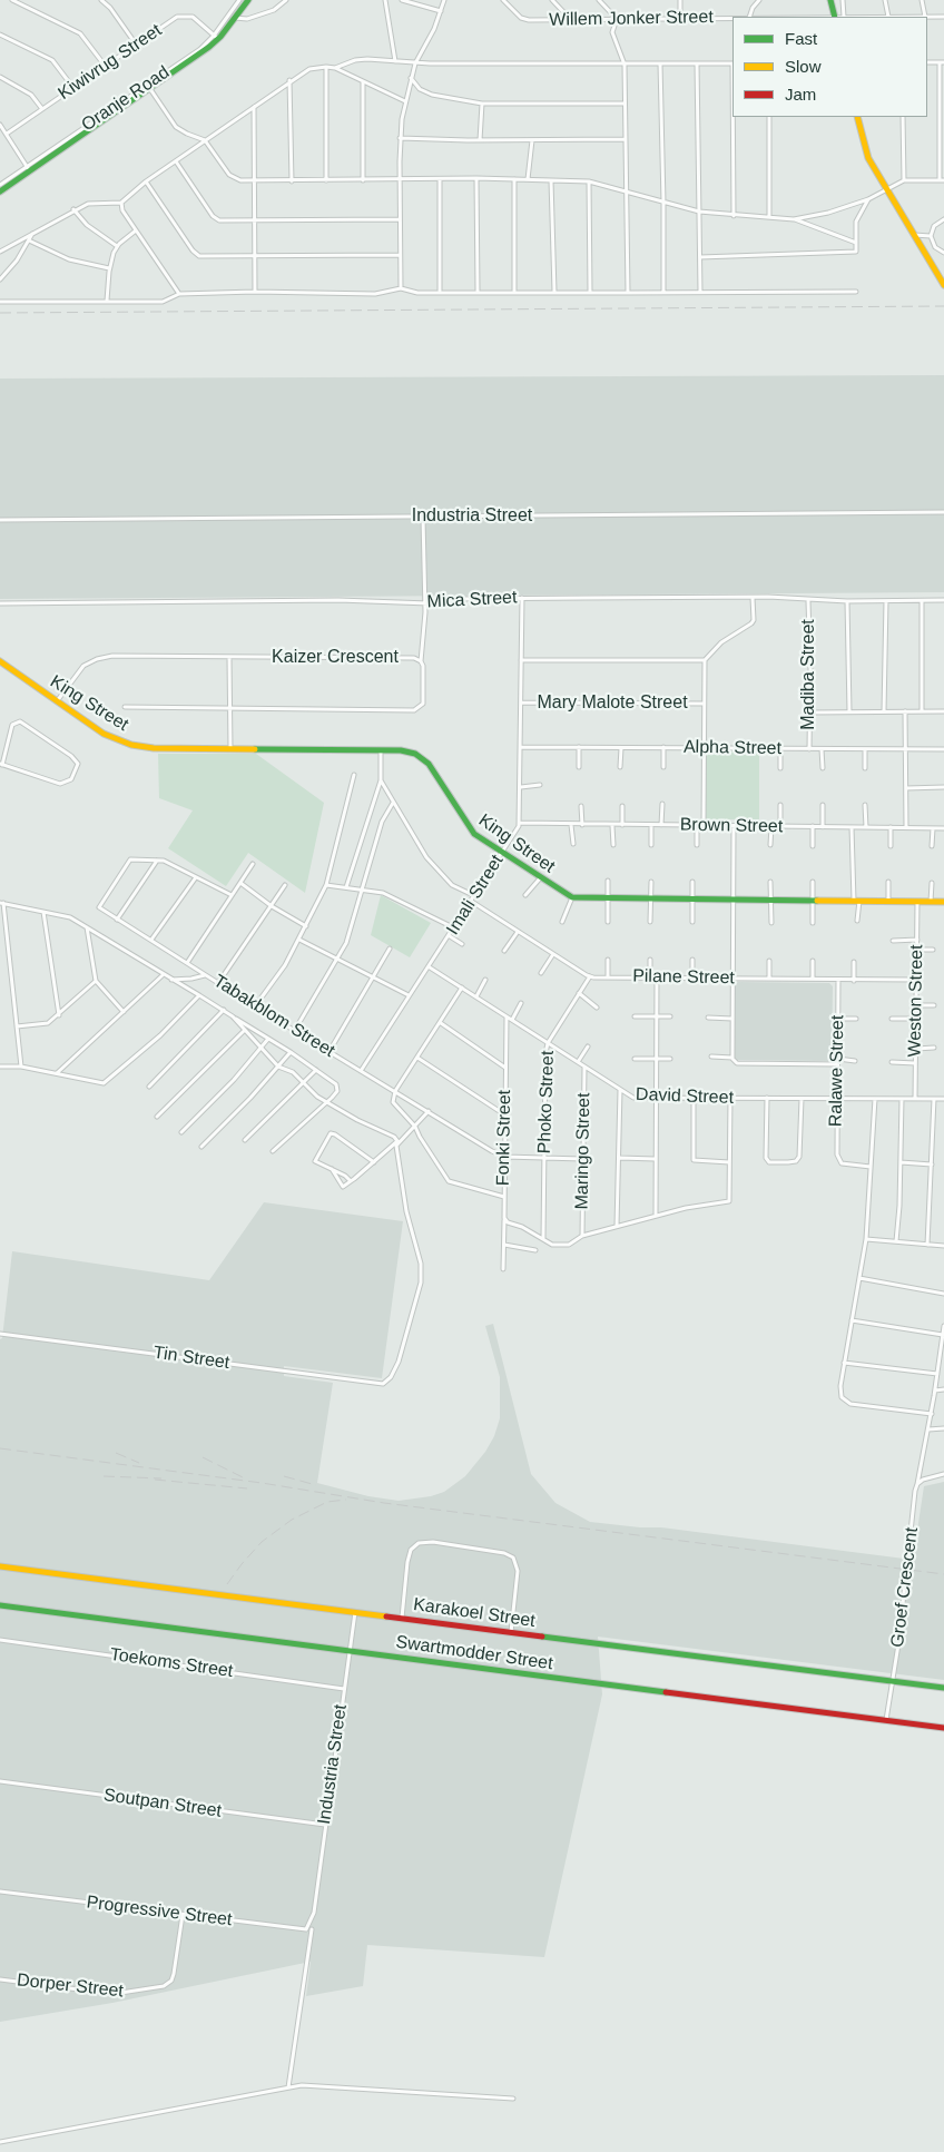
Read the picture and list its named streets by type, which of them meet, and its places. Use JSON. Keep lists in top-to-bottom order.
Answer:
{
  "streets": {
    "street": [
      "Willem Jonker Street",
      "Kiwivrug Street",
      "Oranje Road",
      "Industria Street",
      "Mica Street",
      "Kaizer Crescent",
      "Madiba Street",
      "King Street",
      "Mary Malote Street",
      "Alpha Street",
      "Brown Street",
      "Imali Street",
      "Pilane Street",
      "Weston Street",
      "Tabakblom Street",
      "Ralawe Street",
      "David Street",
      "Phoko Street",
      "Fonki Street",
      "Maringo Street",
      "Tin Street",
      "Groef Crescent",
      "Karakoel Street",
      "Swartmodder Street",
      "Toekoms Street",
      "Soutpan Street",
      "Progressive Street",
      "Dorper Street"
    ]
  },
  "crossings": [
    ["Kiwivrug Street", "Oranje Road"],
    ["Industria Street", "Karakoel Street"],
    ["Industria Street", "Swartmodder Street"],
    ["Industria Street", "Toekoms Street"],
    ["Industria Street", "Soutpan Street"],
    ["Industria Street", "Progressive Street"],
    ["Mica Street", "Madiba Street"],
    ["Mica Street", "Imali Street"],
    ["Kaizer Crescent", "King Street"],
    ["Madiba Street", "Alpha Street"],
    ["King Street", "Imali Street"],
    ["Mary Malote Street", "Imali Street"],
    ["Alpha Street", "Imali Street"],
    ["Brown Street", "Imali Street"],
    ["Imali Street", "Pilane Street"],
    ["Imali Street", "Tabakblom Street"],
    ["Imali Street", "David Street"],
    ["Pilane Street", "Weston Street"],
    ["Pilane Street", "Ralawe Street"],
    ["Pilane Street", "Phoko Street"],
    ["Weston Street", "David Street"],
    ["Tabakblom Street", "Fonki Street"],
    ["Ralawe Street", "David Street"],
    ["David Street", "Phoko Street"],
    ["David Street", "Fonki Street"],
    ["David Street", "Maringo Street"],
    ["Groef Crescent", "Karakoel Street"],
    ["Groef Crescent", "Swartmodder Street"],
    ["Progressive Street", "Dorper Street"]
  ],
  "legend": ["Fast", "Slow", "Jam"]
}
